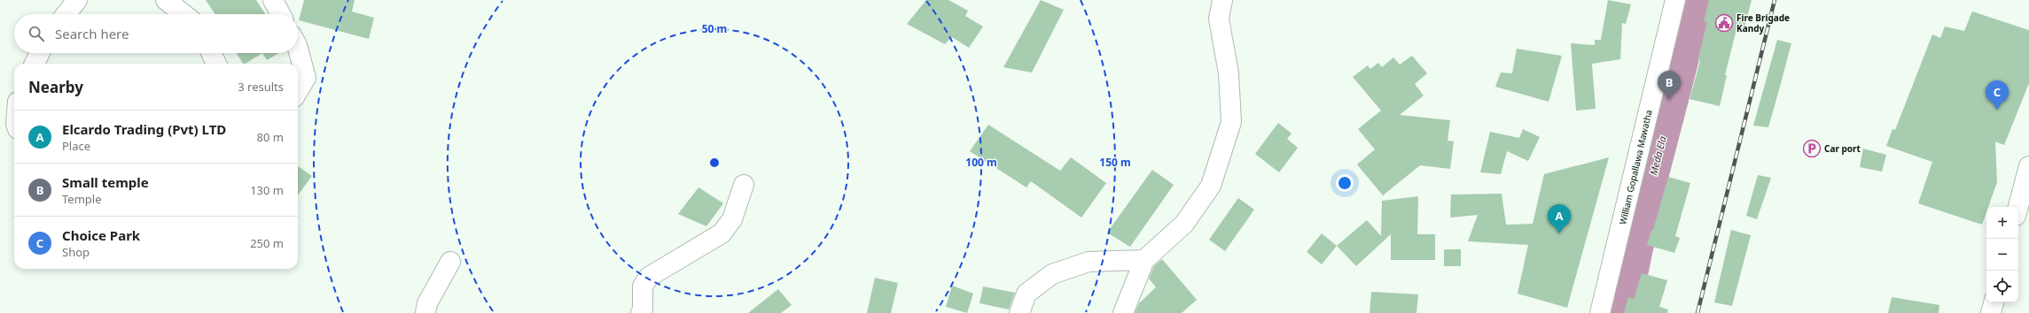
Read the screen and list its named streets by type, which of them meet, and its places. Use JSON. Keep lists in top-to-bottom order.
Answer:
{
  "streets": {
    "main road": ["William Gopallawa Mawatha"]
  },
  "water": ["Meda Ela"],
  "places": {
    "public building": ["Fire Brigade Kandy"],
    "parking": ["Car port"]
  },
  "page": {
    "search": "Search here",
    "heading": ["Nearby", "3 results"],
    "pins": ["B", "C", "A"],
    "list": [
      {
        "mark": "A",
        "name": "Elcardo Trading (Pvt) LTD",
        "note": "Place",
        "value": "80 m"
      },
      {
        "mark": "B",
        "name": "Small temple",
        "note": "Temple",
        "value": "130 m"
      },
      {
        "mark": "C",
        "name": "Choice Park",
        "note": "Shop",
        "value": "250 m"
      }
    ],
    "map_buttons": ["+", "−"]
  },
  "rings": ["50 m", "100 m", "150 m"]
}
